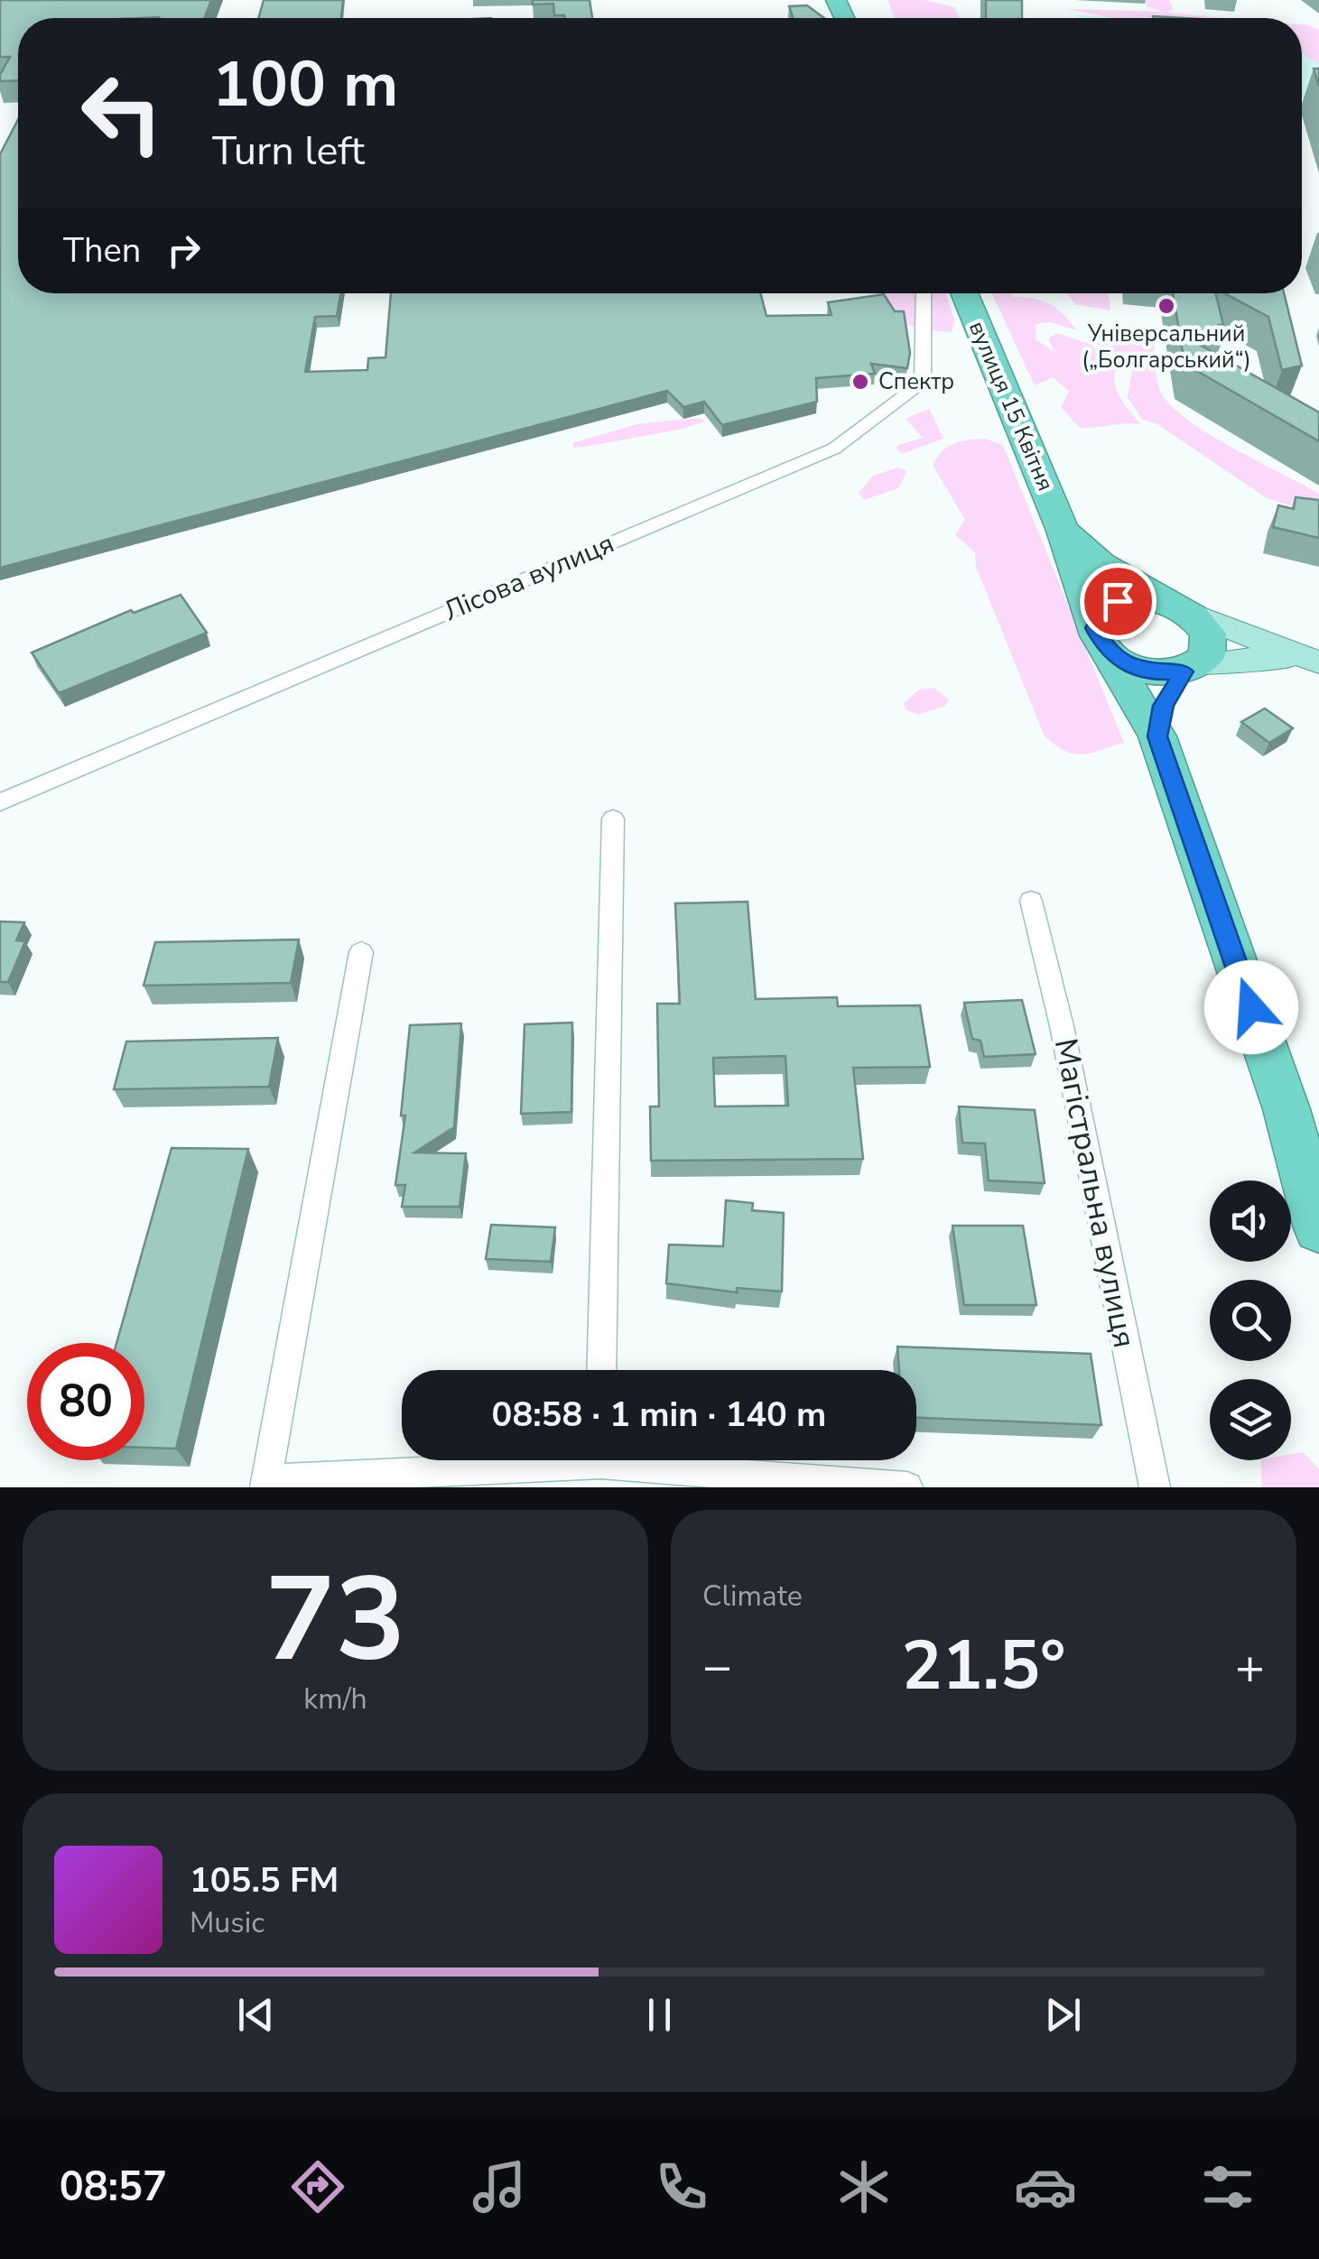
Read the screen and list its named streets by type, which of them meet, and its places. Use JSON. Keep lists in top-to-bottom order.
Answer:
{
  "streets": {
    "highway": ["вулиця 15 Квітня"],
    "street": ["Лісова вулиця", "Магістральна вулиця"]
  },
  "places": ["Універсальний („Болгарський“)", "Спектр"],
  "page": {
    "turn": ["100 m", "Turn left"],
    "then": "Then",
    "limit": "80",
    "trip": "08:58 · 1 min · 140 m",
    "tile": [
      ["73", "km/h"],
      "Climate"
    ],
    "heat": ["−", "21.5°", "+"],
    "song": ["105.5 FM", "Music"],
    "tabs": "08:57"
  }
}
